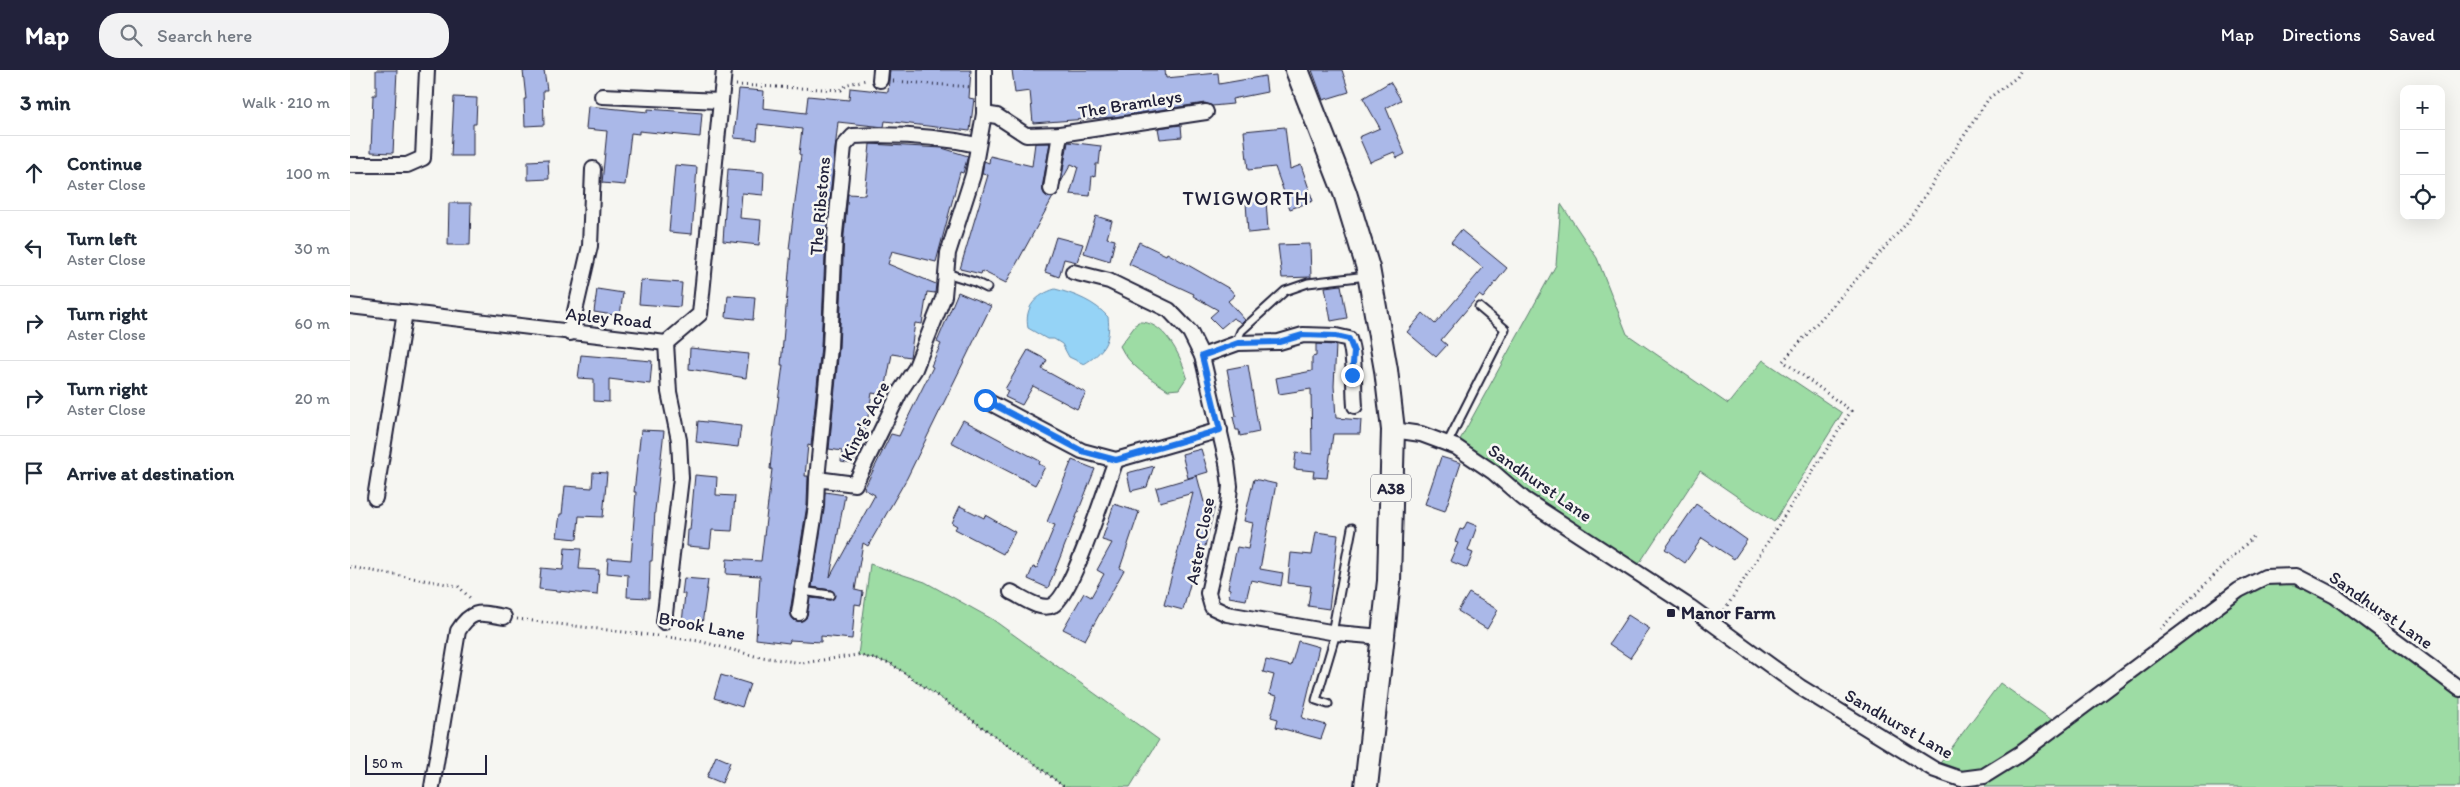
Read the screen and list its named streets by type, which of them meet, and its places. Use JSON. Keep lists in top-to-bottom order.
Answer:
{
  "streets": {
    "main road": ["A38"],
    "street": [
      "The Bramleys",
      "The Ribstons",
      "Apley Road",
      "King's Acre",
      "Sandhurst Lane",
      "Aster Close"
    ],
    "path": ["Brook Lane"]
  },
  "crossings": [
    ["The Ribstons", "King's Acre"],
    ["Sandhurst Lane", "A38"],
    ["A38", "Aster Close"]
  ],
  "districts": ["TWIGWORTH"],
  "places": {
    "transit": ["Manor Farm"]
  },
  "scale_bar": "50 m",
  "page": {
    "header": "Map",
    "search": "Search here",
    "nav": ["Map", "Directions", "Saved"],
    "heading": ["3 min", "Walk · 210 m"],
    "map_buttons": ["+", "−"],
    "list": [
      ["Continue", "Aster Close", "100 m"],
      ["Turn left", "Aster Close", "30 m"],
      ["Turn right", "Aster Close", "60 m"],
      ["Turn right", "Aster Close", "20 m"],
      "Arrive at destination"
    ],
    "scale": "50 m"
  }
}
